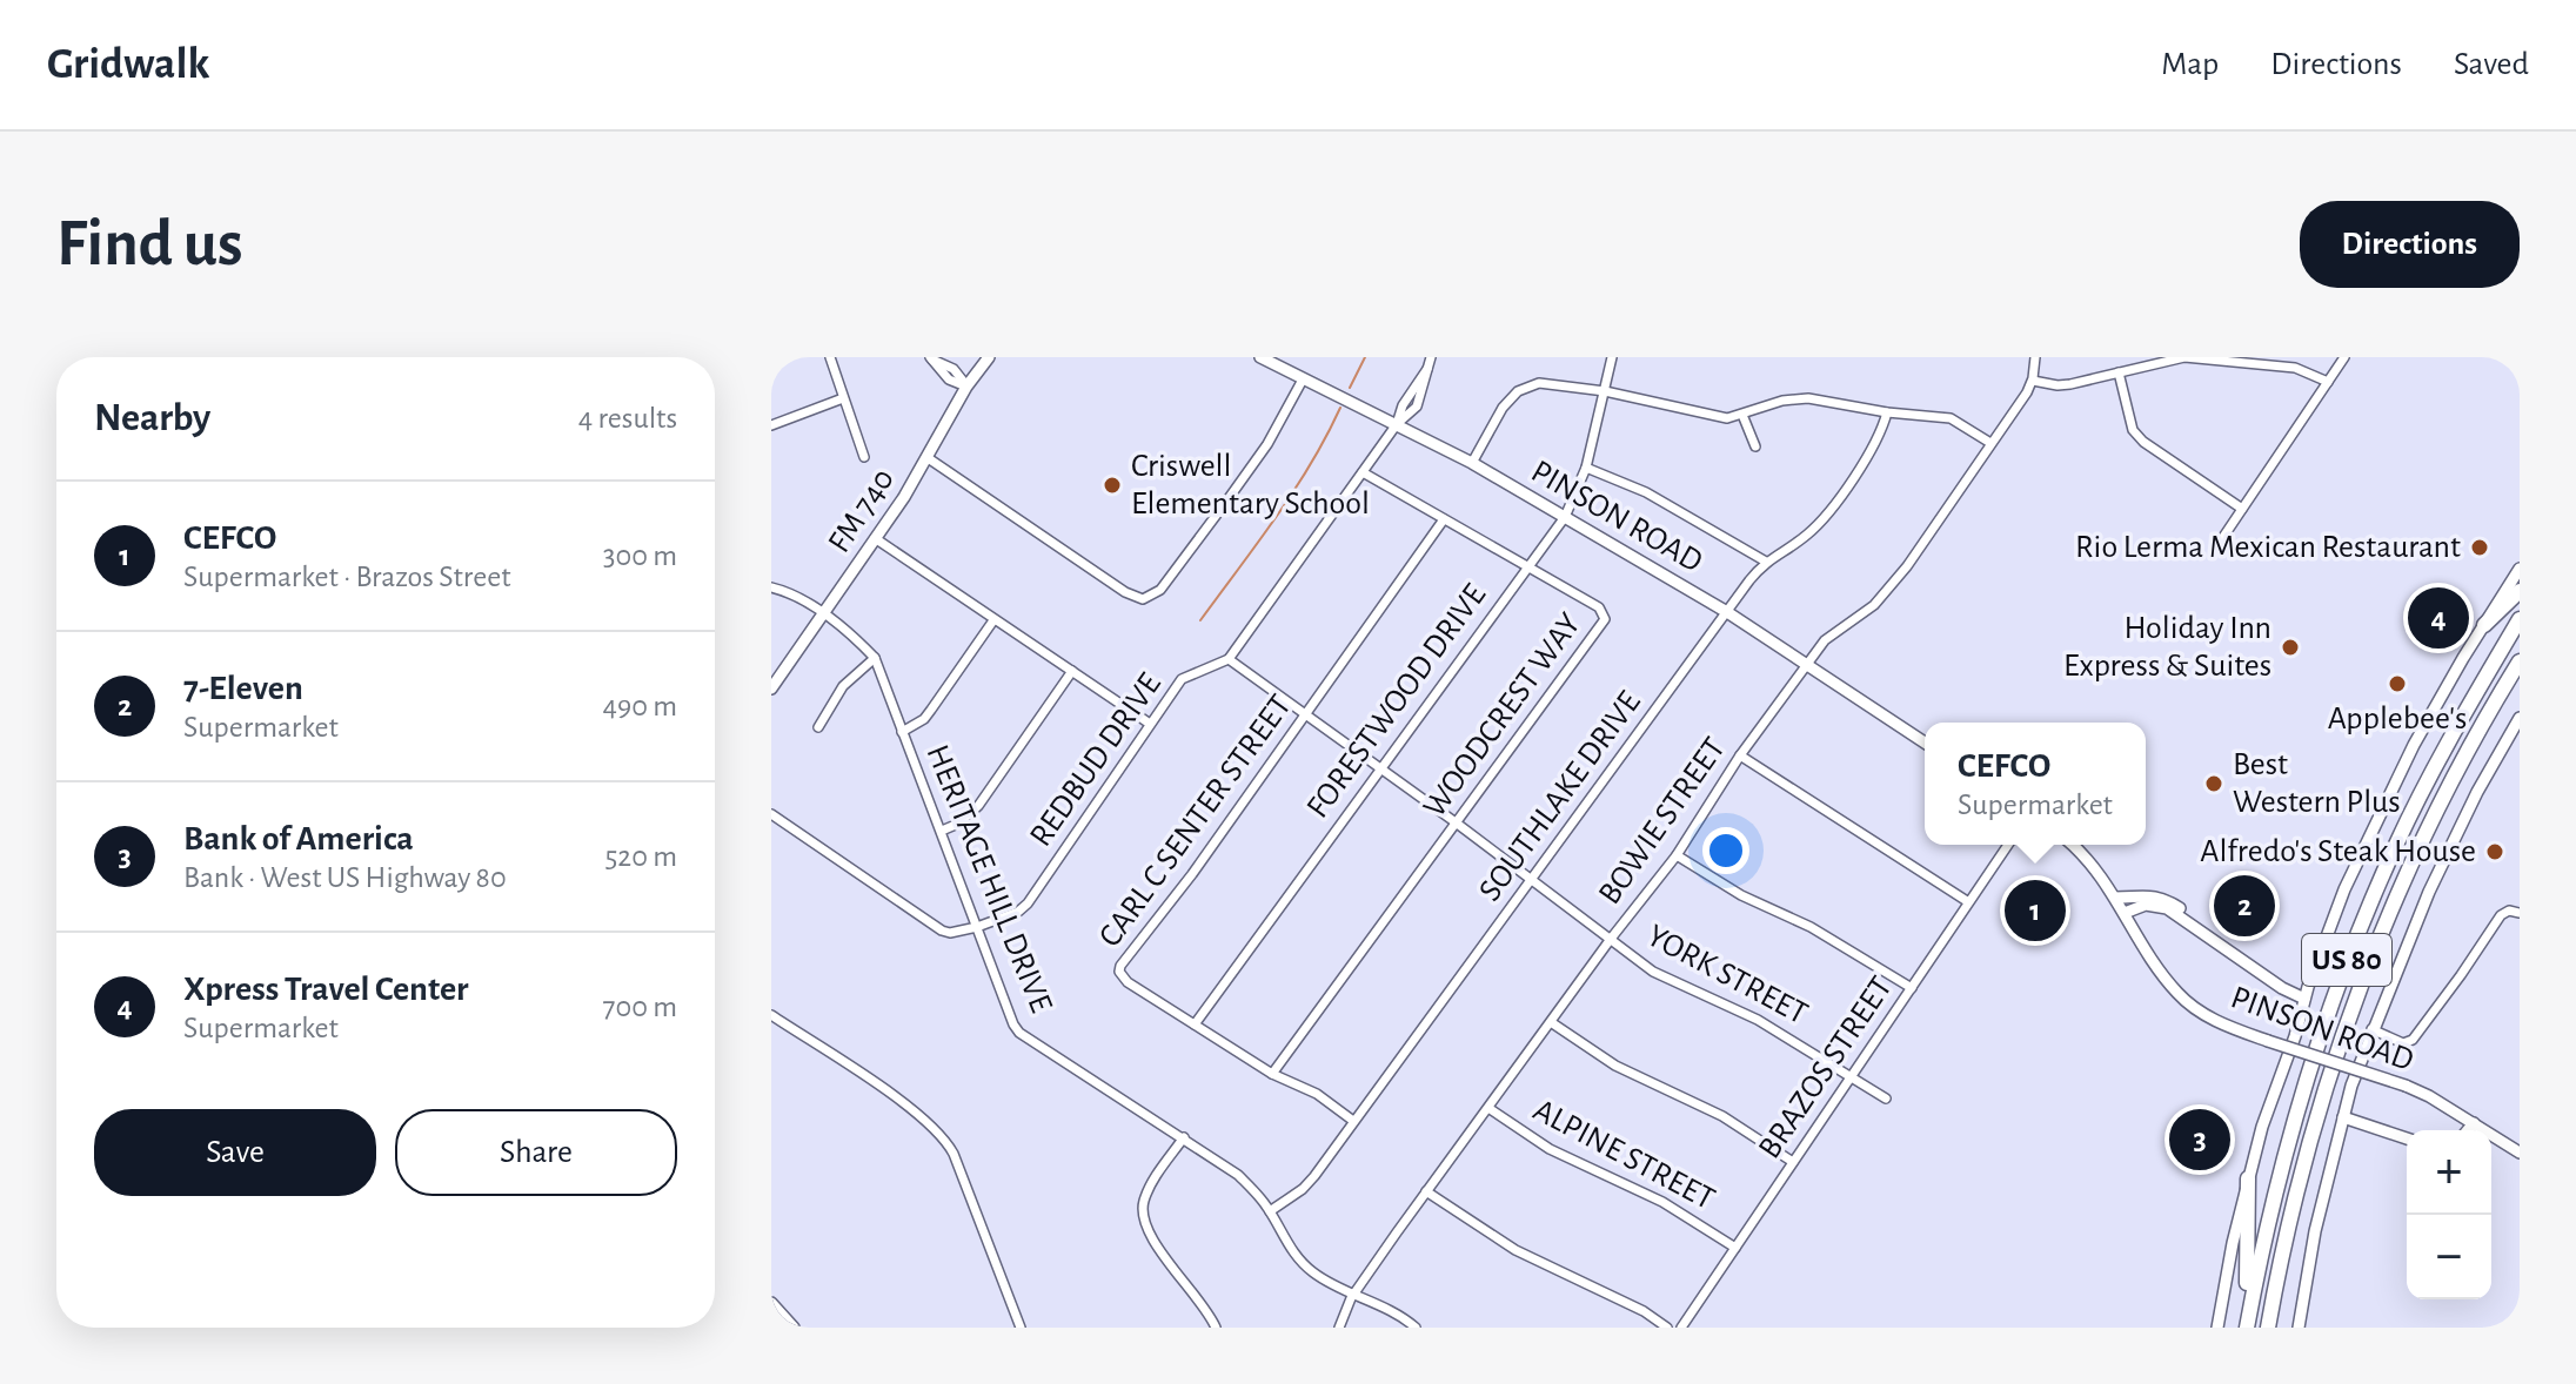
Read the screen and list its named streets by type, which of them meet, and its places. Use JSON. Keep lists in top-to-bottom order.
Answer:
{
  "streets": {
    "highway": ["US 80"],
    "main road": ["FM 740", "PINSON ROAD"],
    "street": [
      "FORESTWOOD DRIVE",
      "WOODCREST WAY",
      "REDBUD DRIVE",
      "SOUTHLAKE DRIVE",
      "CARL C SENTER STREET",
      "BOWIE STREET",
      "HERITAGE HILL DRIVE",
      "YORK STREET",
      "BRAZOS STREET",
      "ALPINE STREET"
    ]
  },
  "crossings": [
    ["FM 740", "HERITAGE HILL DRIVE"],
    ["PINSON ROAD", "FORESTWOOD DRIVE"],
    ["PINSON ROAD", "SOUTHLAKE DRIVE"],
    ["PINSON ROAD", "BOWIE STREET"],
    ["FORESTWOOD DRIVE", "WOODCREST WAY"],
    ["FORESTWOOD DRIVE", "CARL C SENTER STREET"],
    ["FORESTWOOD DRIVE", "YORK STREET"],
    ["WOODCREST WAY", "CARL C SENTER STREET"],
    ["WOODCREST WAY", "YORK STREET"],
    ["REDBUD DRIVE", "HERITAGE HILL DRIVE"],
    ["REDBUD DRIVE", "YORK STREET"],
    ["SOUTHLAKE DRIVE", "CARL C SENTER STREET"],
    ["SOUTHLAKE DRIVE", "HERITAGE HILL DRIVE"],
    ["SOUTHLAKE DRIVE", "YORK STREET"],
    ["CARL C SENTER STREET", "YORK STREET"],
    ["BOWIE STREET", "HERITAGE HILL DRIVE"],
    ["BOWIE STREET", "YORK STREET"],
    ["BOWIE STREET", "ALPINE STREET"],
    ["YORK STREET", "BRAZOS STREET"],
    ["BRAZOS STREET", "ALPINE STREET"]
  ],
  "places": [
    "Criswell Elementary School",
    "Rio Lerma Mexican Restaurant",
    "Holiday Inn Express & Suites",
    "Applebee's",
    "Best Western Plus",
    "Alfredo's Steak House"
  ],
  "page": {
    "header": "Gridwalk",
    "nav": ["Map", "Directions", "Saved"],
    "buttons": [
      "Directions",
      ["Save", "Share"]
    ],
    "title": "Find us",
    "heading": ["Nearby", "4 results"],
    "list": [
      {
        "mark": "1",
        "name": "CEFCO",
        "note": "Supermarket · Brazos Street",
        "value": "300 m"
      },
      {
        "mark": "2",
        "name": "7-Eleven",
        "note": "Supermarket",
        "value": "490 m"
      },
      {
        "mark": "3",
        "name": "Bank of America",
        "note": "Bank · West US Highway 80",
        "value": "520 m"
      },
      {
        "mark": "4",
        "name": "Xpress Travel Center",
        "note": "Supermarket",
        "value": "700 m"
      }
    ],
    "pins": [
      "4",
      "2",
      "1",
      "3"
    ],
    "popup": ["CEFCO", "Supermarket"],
    "map_buttons": ["+", "−"]
  }
}
